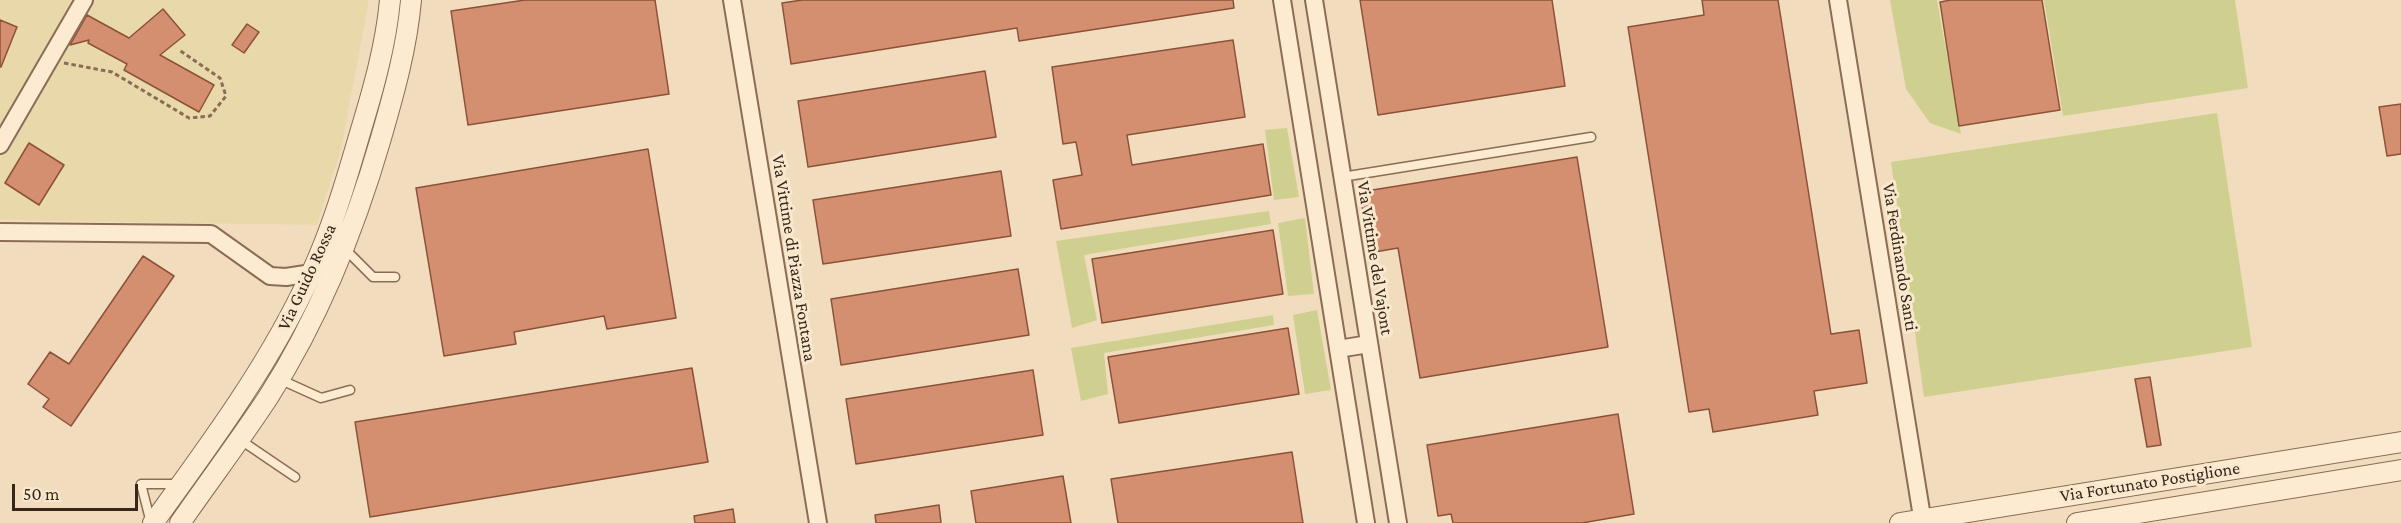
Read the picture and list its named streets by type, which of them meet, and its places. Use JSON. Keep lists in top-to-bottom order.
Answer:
{
  "streets": {
    "street": [
      "Via Ferdinando Santi",
      "Via Vittime di Piazza Fontana",
      "Via Vittime del Vajont",
      "Via Guido Rossa",
      "Via Fortunato Postiglione"
    ]
  },
  "crossings": [
    ["Via Ferdinando Santi", "Via Fortunato Postiglione"]
  ],
  "scale_bar": "50 m"
}
